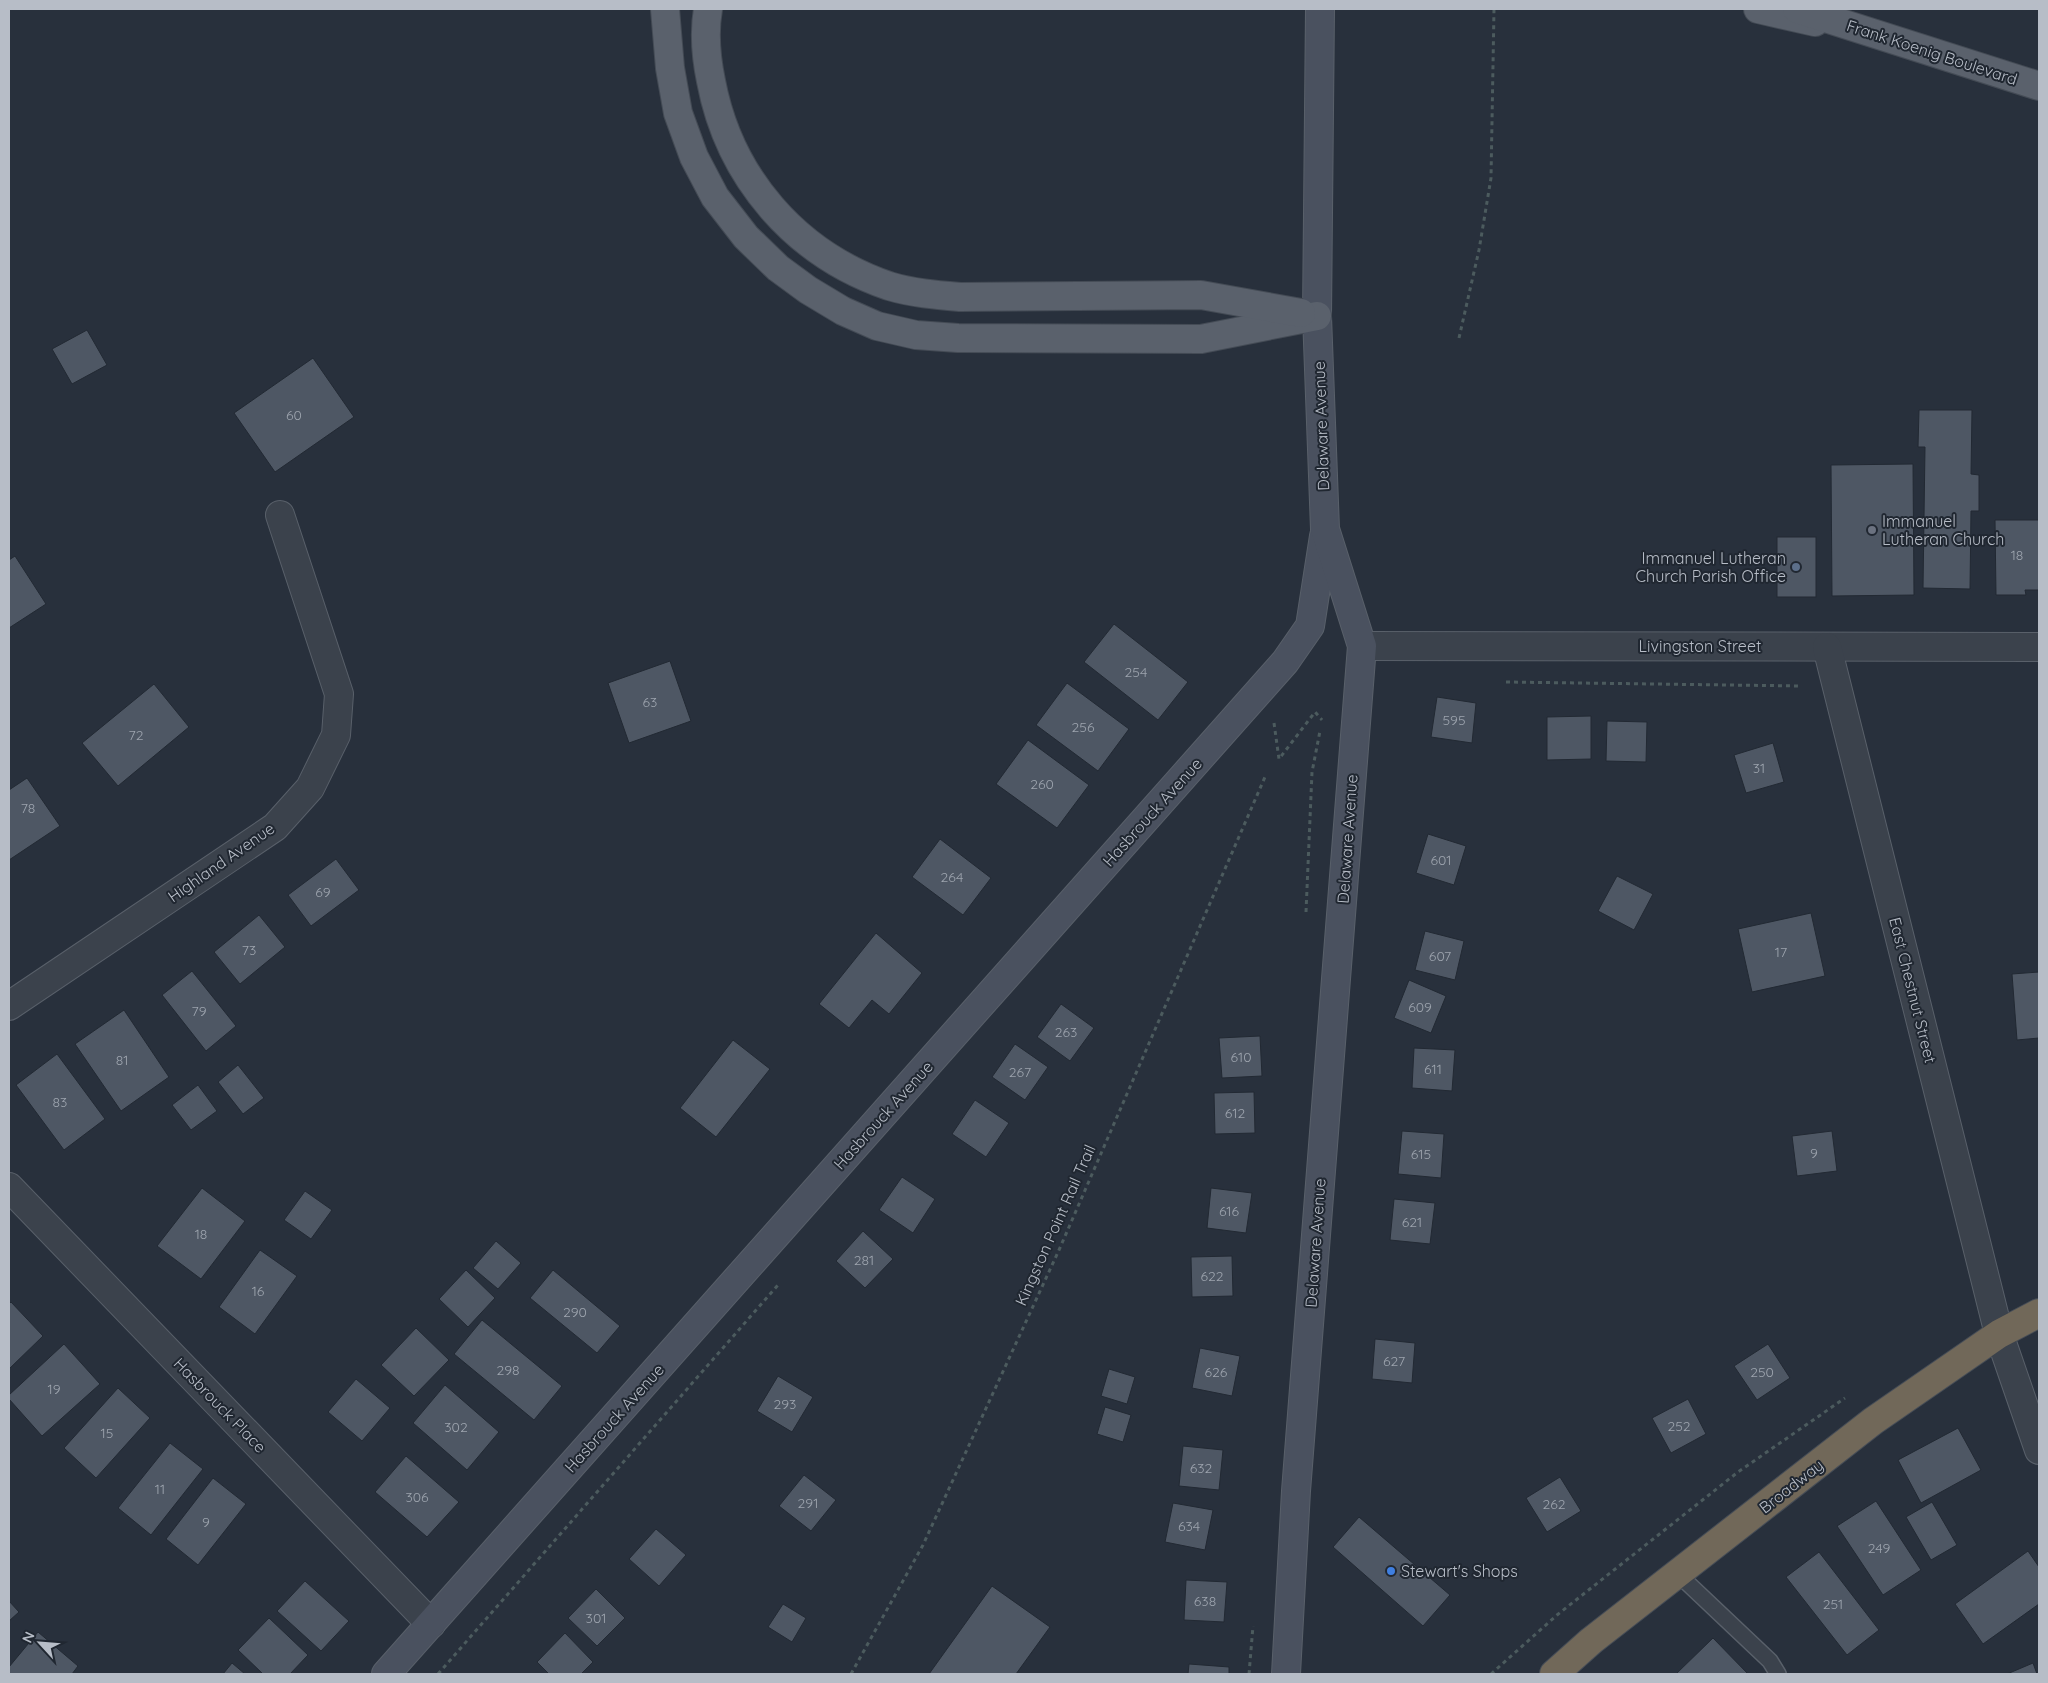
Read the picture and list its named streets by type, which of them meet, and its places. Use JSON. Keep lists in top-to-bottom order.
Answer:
{
  "streets": {
    "highway": ["Broadway"],
    "main road": ["Frank Koenig Boulevard", "Delaware Avenue", "Hasbrouck Avenue"],
    "street": [
      "Livingston Street",
      "Highland Avenue",
      "East Chestnut Street",
      "Hasbrouck Place"
    ],
    "path": ["Kingston Point Rail Trail"]
  },
  "crossings": [
    ["Delaware Avenue", "Livingston Street"],
    ["Delaware Avenue", "Hasbrouck Avenue"],
    ["Livingston Street", "East Chestnut Street"],
    ["Hasbrouck Avenue", "Hasbrouck Place"],
    ["East Chestnut Street", "Broadway"]
  ],
  "places": ["Immanuel Lutheran Church", "Immanuel Lutheran Church Parish Office", "Stewart's Shops"],
  "house_numbers": [
    "60",
    "18",
    "254",
    "63",
    "595",
    "256",
    "72",
    "31",
    "260",
    "78",
    "601",
    "264",
    "69",
    "73",
    "17",
    "607",
    "609",
    "79",
    "263",
    "610",
    "81",
    "611",
    "267",
    "83",
    "612",
    "9",
    "615",
    "616",
    "621",
    "18",
    "281",
    "622",
    "16",
    "290",
    "627",
    "298",
    "626",
    "250",
    "19",
    "293",
    "252",
    "302",
    "15",
    "632",
    "11",
    "306",
    "291",
    "262",
    "9",
    "634",
    "249",
    "638",
    "251",
    "301"
  ],
  "north": "top left"
}
